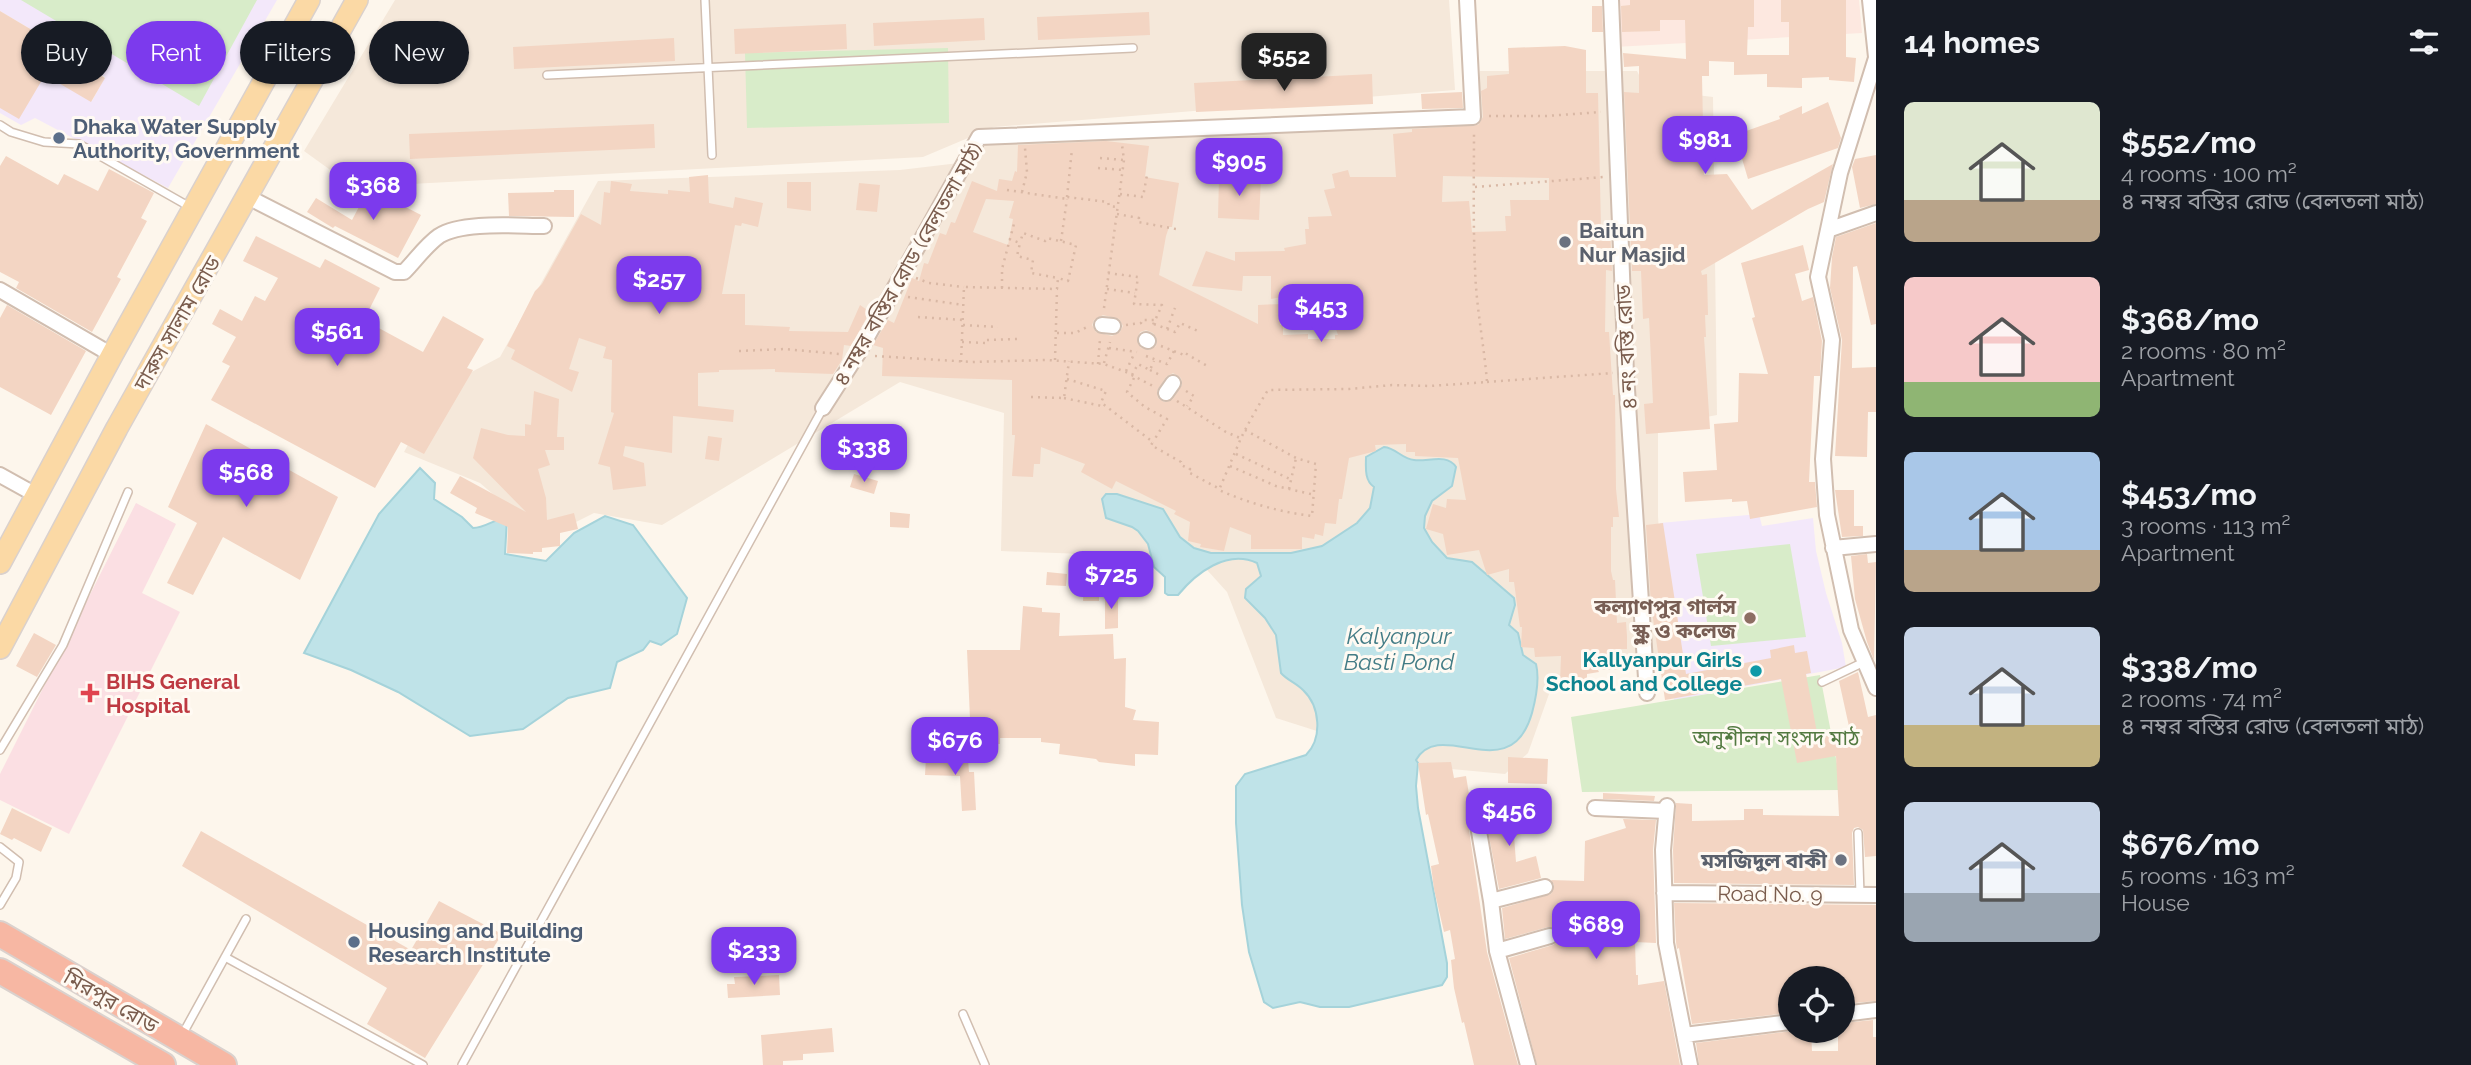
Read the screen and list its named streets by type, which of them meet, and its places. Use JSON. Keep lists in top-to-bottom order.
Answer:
{
  "streets": {
    "highway": ["মিরপুর রোড"],
    "main road": ["দারুস সালাম রোড"],
    "street": ["৪ নম্বর বস্তির রোড (বেলতলা মাঠ)", "৪ নং বস্তি রোড", "Road No. 9"]
  },
  "water": ["Kalyanpur Basti Pond"],
  "parks": ["অনুশীলন সংসদ মাঠ"],
  "places": {
    "other": [
      "Dhaka Water Supply Authority, Government",
      "Baitun Nur Masjid",
      "কল্যাণপুর গার্লস স্কুল ও কলেজ",
      "Kallyanpur Girls School and College",
      "মসজিদুল বাকী",
      "Housing and Building Research Institute"
    ],
    "health": ["BIHS General Hospital"]
  },
  "page": {
    "heading": "14 homes",
    "chip": [
      "Buy",
      "Rent",
      "Filters",
      "New"
    ],
    "price": [
      "$552",
      "$981",
      "$905",
      "$368",
      "$257",
      "$453",
      "$561",
      "$338",
      "$568",
      "$725",
      "$676",
      "$456",
      "$689",
      "$233"
    ],
    "list": [
      {
        "name": "$552/mo",
        "note": "4 rooms · 100 m² · ৪ নম্বর বস্তির রোড (বেলতলা মাঠ)"
      },
      {
        "name": "$368/mo",
        "note": "2 rooms · 80 m² · Apartment"
      },
      {
        "name": "$453/mo",
        "note": "3 rooms · 113 m² · Apartment"
      },
      {
        "name": "$338/mo",
        "note": "2 rooms · 74 m² · ৪ নম্বর বস্তির রোড (বেলতলা মাঠ)"
      },
      {
        "name": "$676/mo",
        "note": "5 rooms · 163 m² · House"
      }
    ]
  }
}
